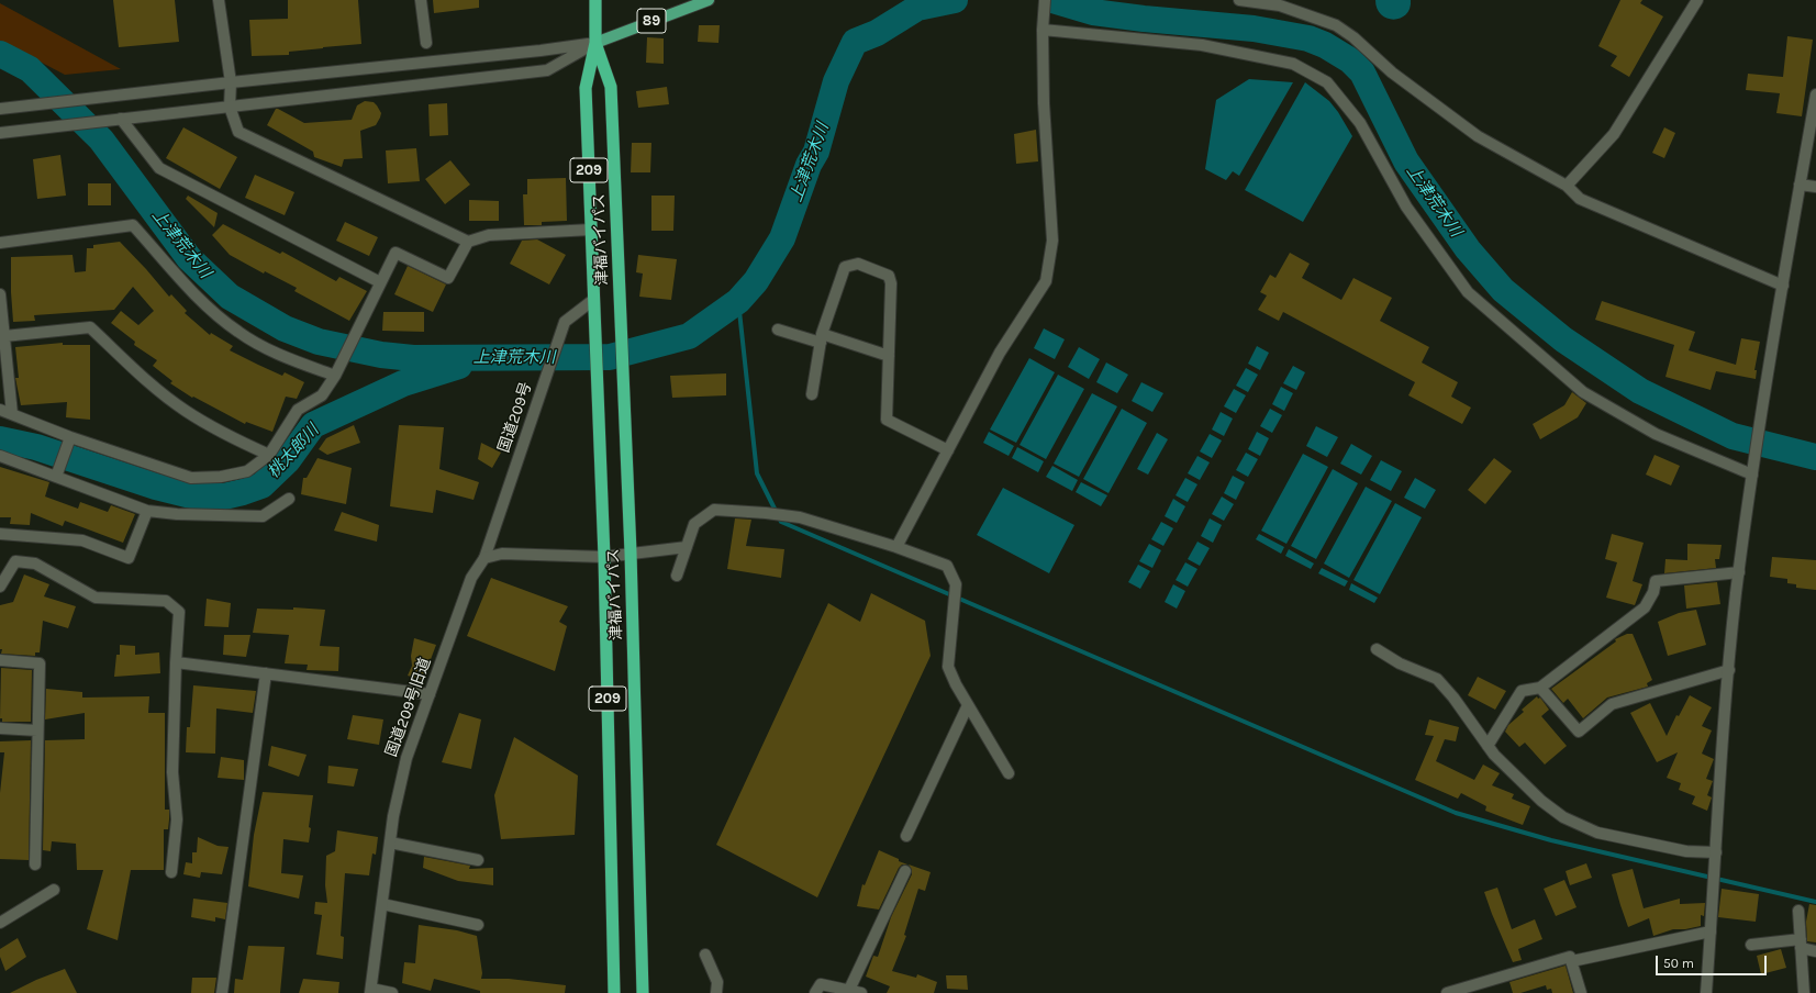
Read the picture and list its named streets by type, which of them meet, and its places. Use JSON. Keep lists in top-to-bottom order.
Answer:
{
  "streets": {
    "highway": ["209", "津福バイパス"],
    "main road": ["89"],
    "street": ["国道209号", "国道209号旧道"]
  },
  "crossings": [
    ["89", "209"],
    ["89", "津福バイパス"],
    ["209", "津福バイパス"],
    ["津福バイパス", "国道209号"],
    ["国道209号", "国道209号旧道"]
  ],
  "water": ["上津荒木川", "桃太郎川"],
  "scale_bar": "50 m"
}
